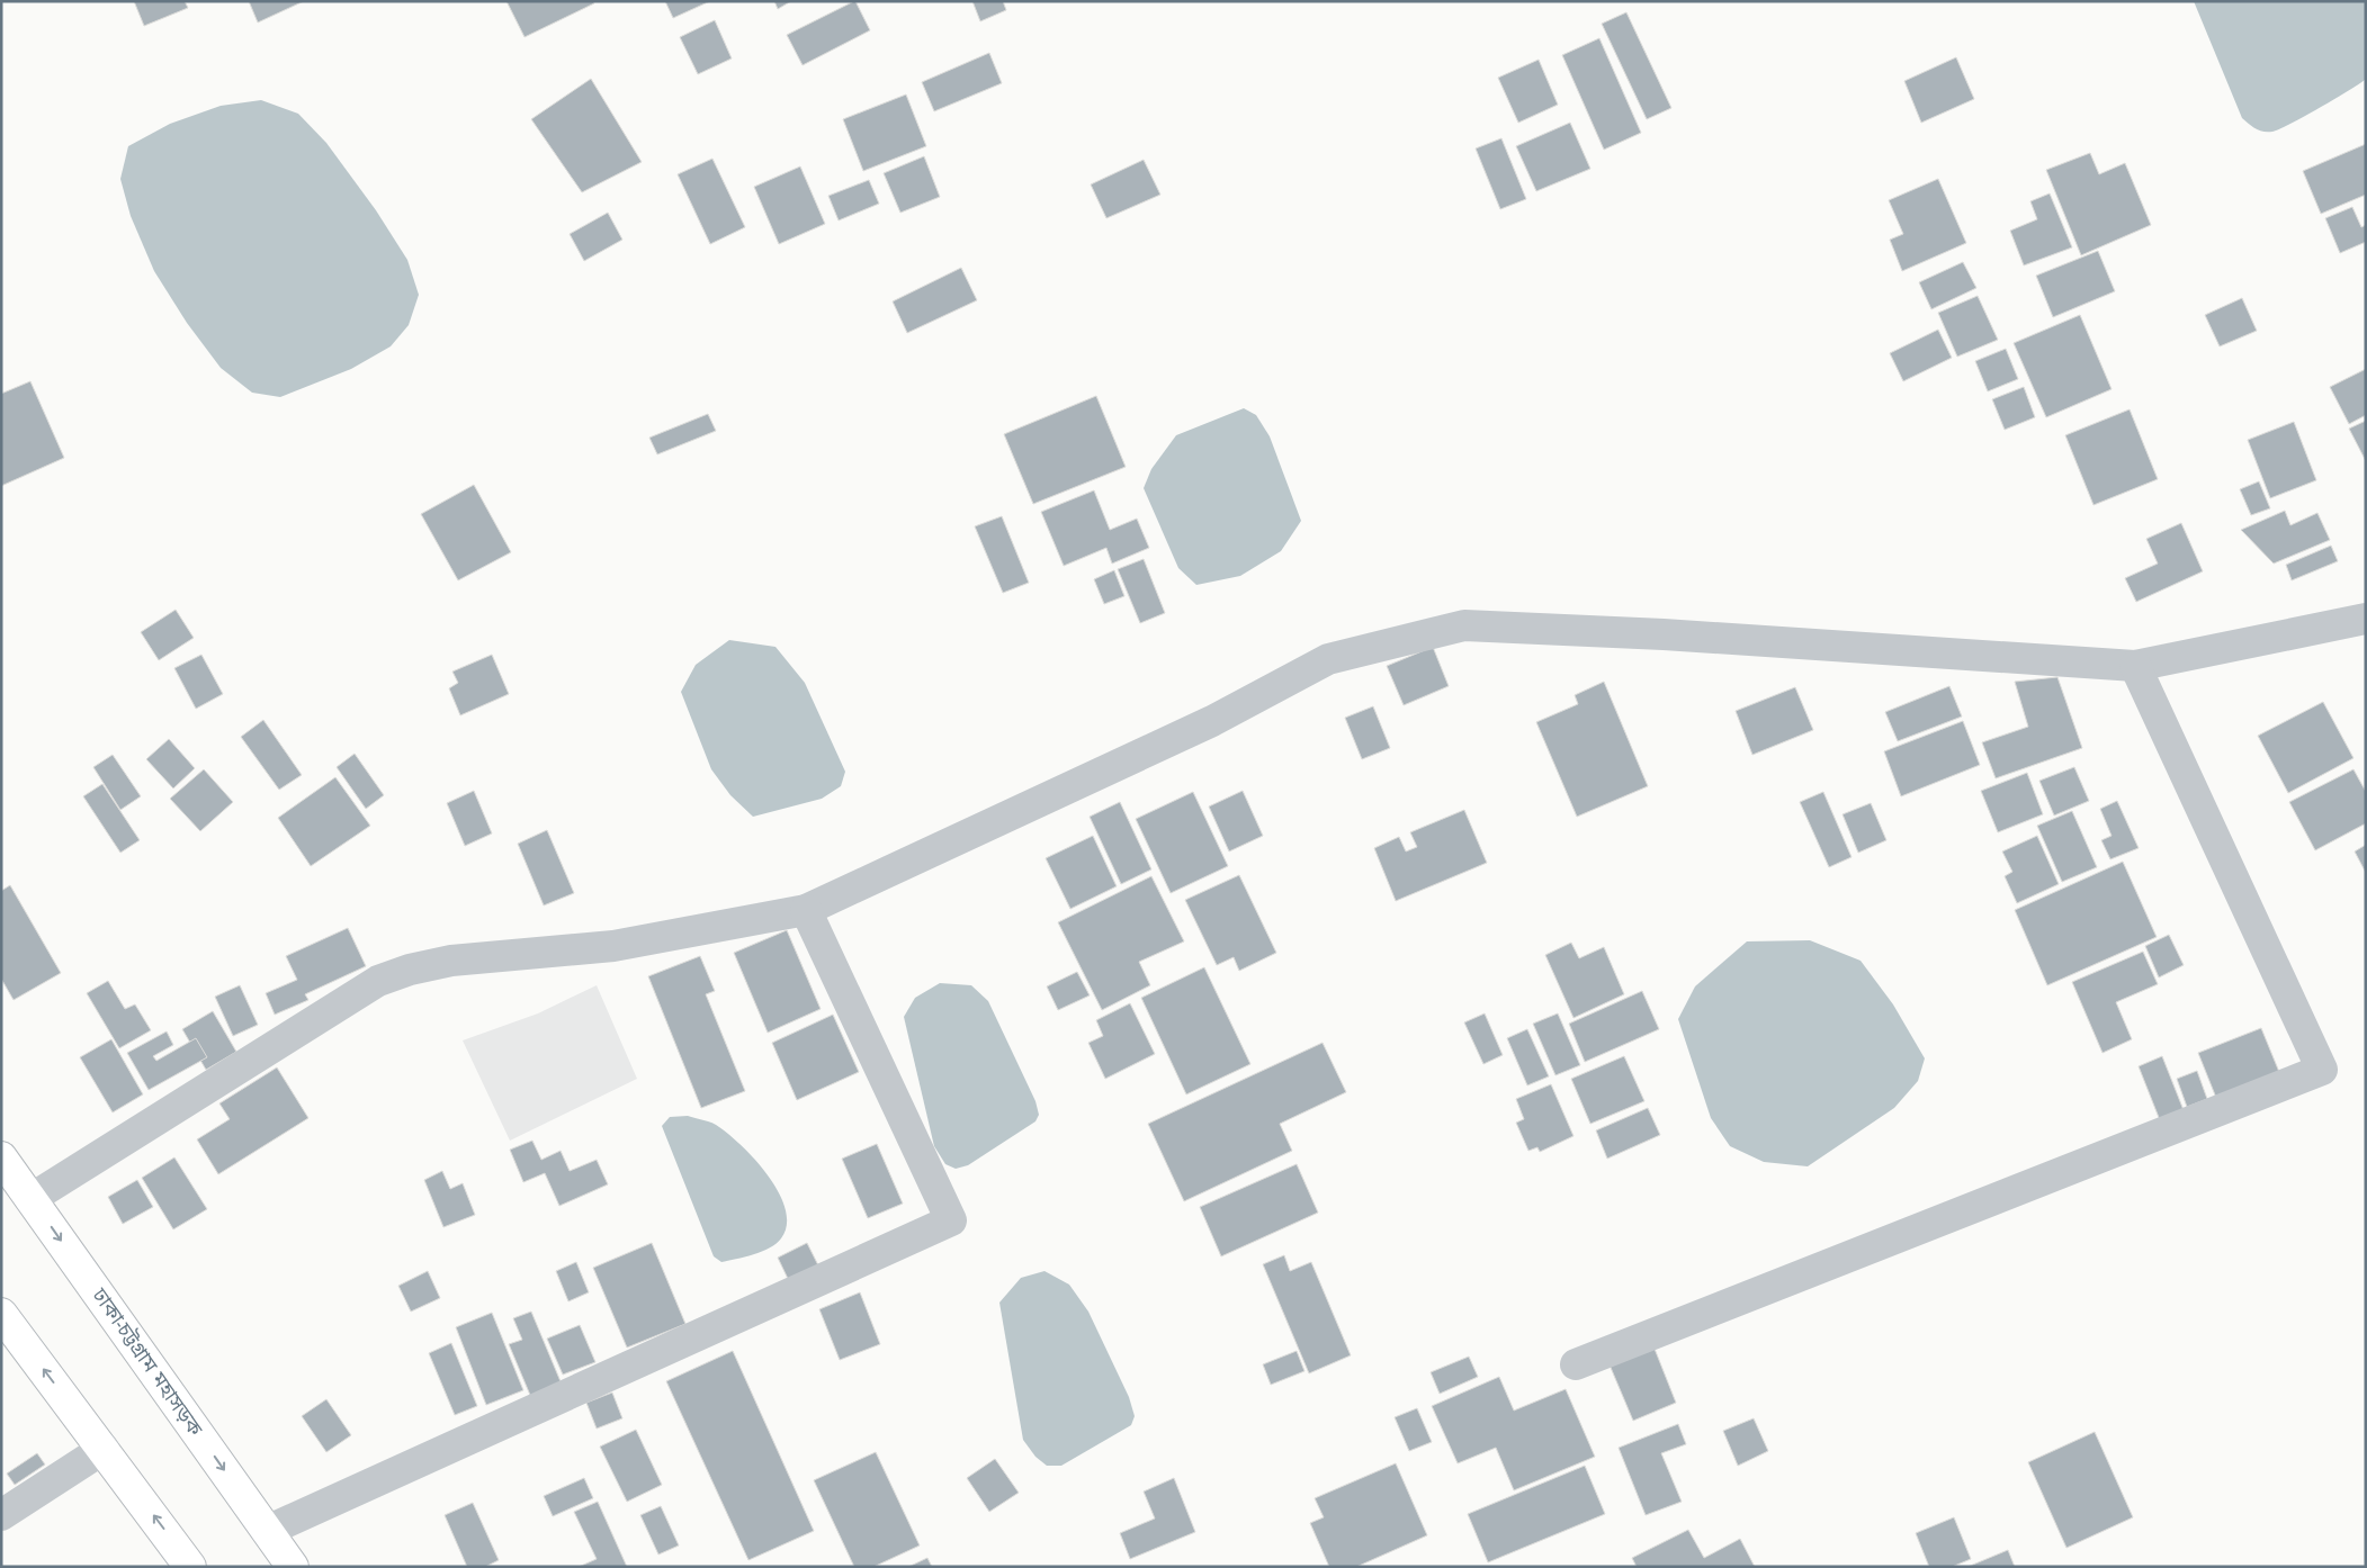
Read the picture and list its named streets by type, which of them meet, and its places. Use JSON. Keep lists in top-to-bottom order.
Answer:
{
  "streets": {
    "highway": ["ঢাকা-চট্টগ্রাম মহাসড়ক"]
  }
}
